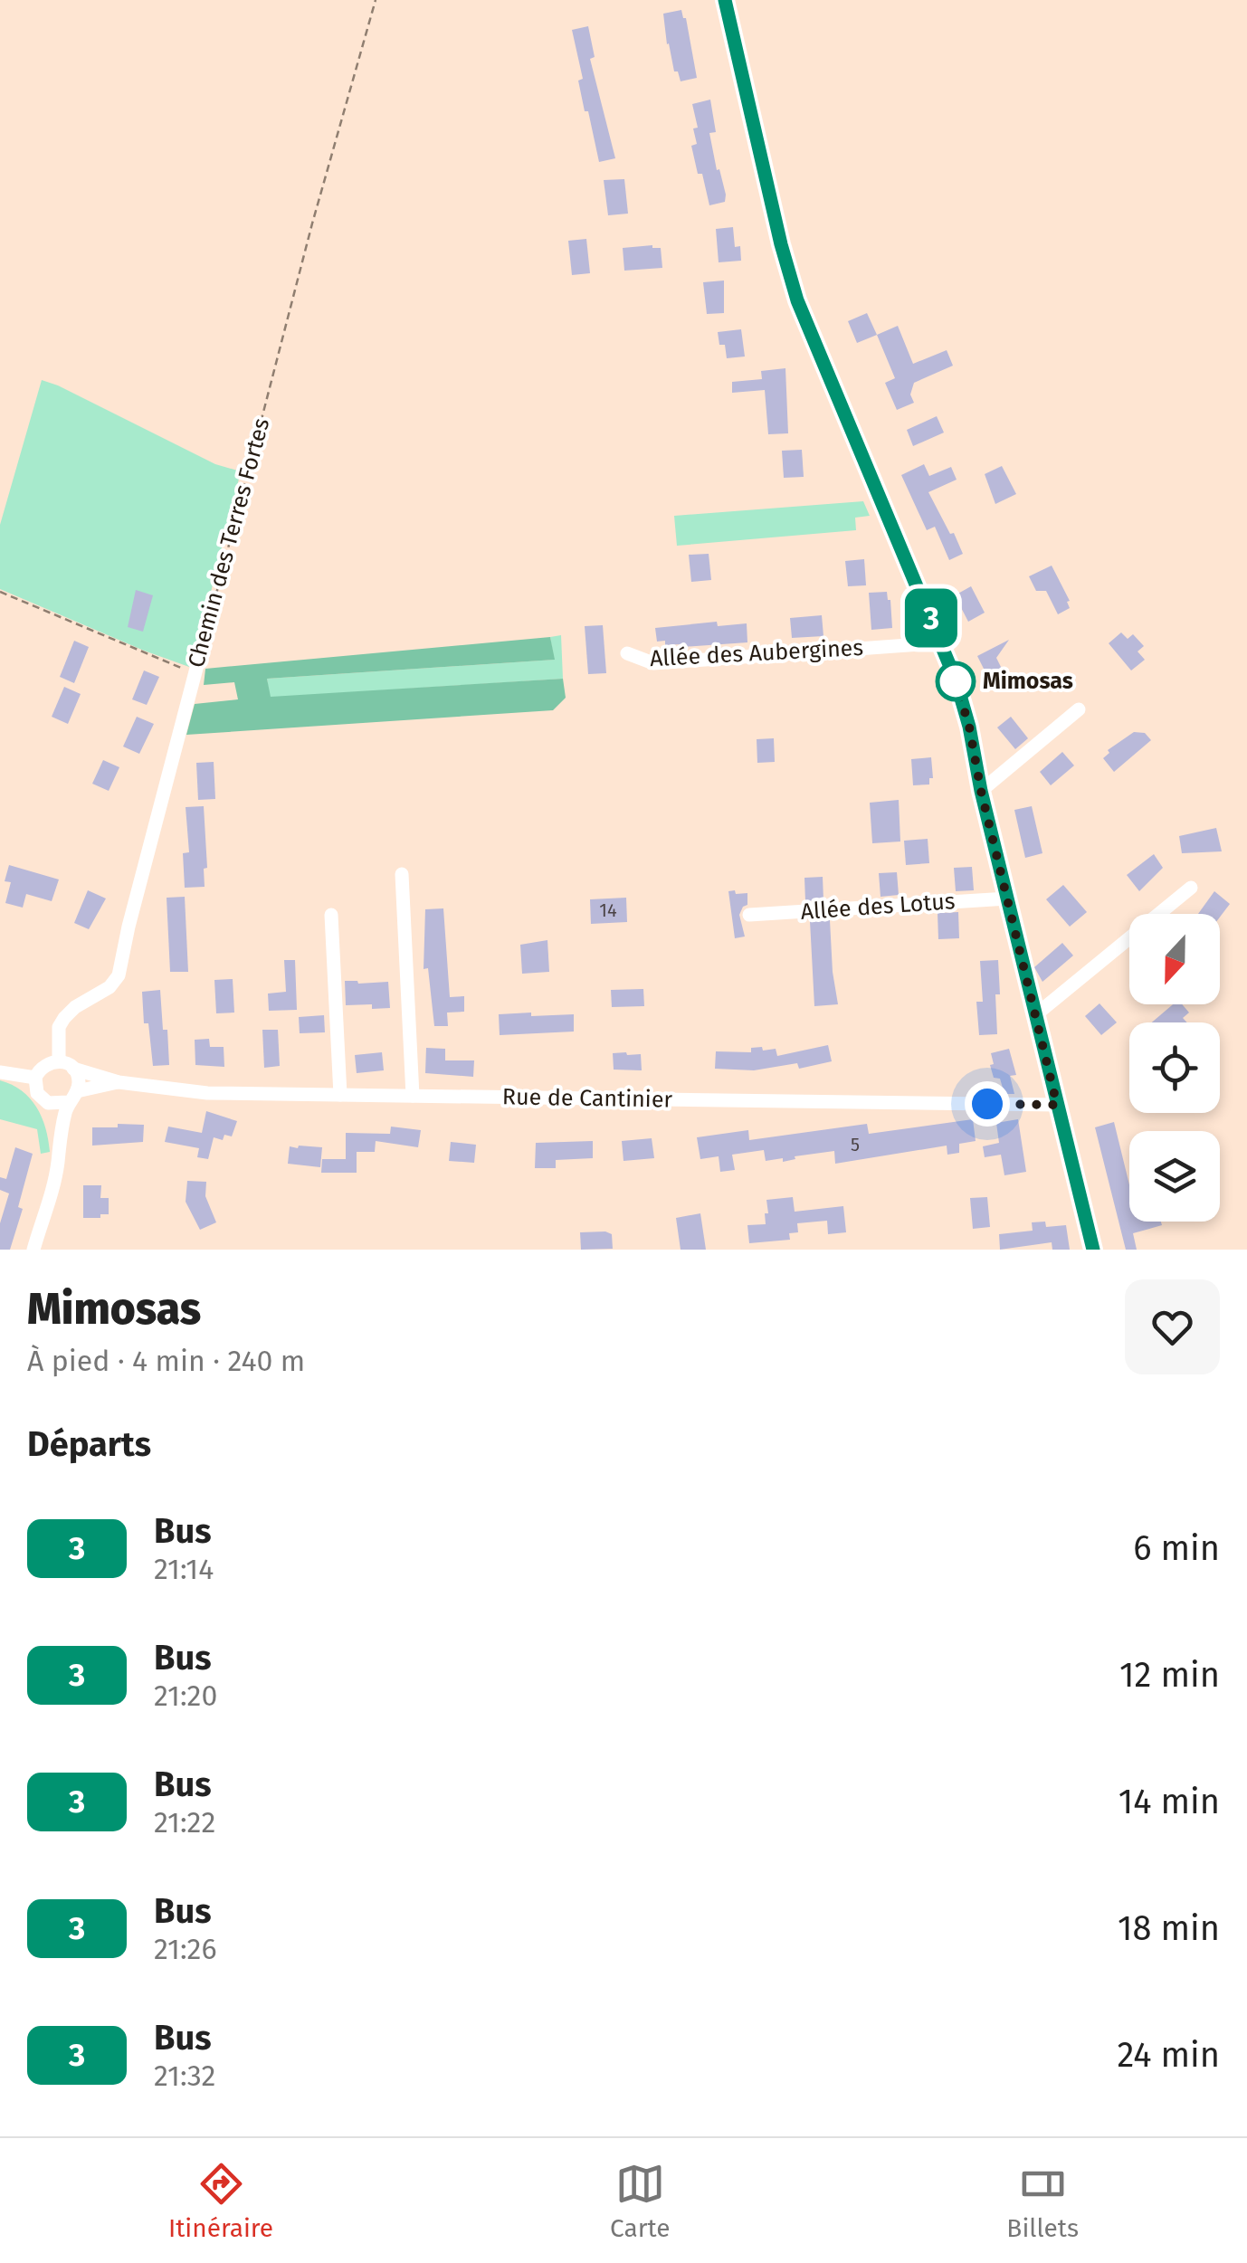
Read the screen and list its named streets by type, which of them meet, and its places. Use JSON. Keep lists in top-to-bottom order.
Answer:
{
  "streets": {
    "street": [
      "Chemin des Terres Fortes",
      "Allée des Aubergines",
      "Allée des Lotus",
      "Rue de Cantinier"
    ]
  },
  "crossings": [
    ["Chemin des Terres Fortes", "Rue de Cantinier"]
  ],
  "places": ["Mimosas"],
  "lines": ["bus line 3"],
  "house_numbers": ["14", "5"],
  "north": "bottom",
  "page": {
    "on_map": "3",
    "heading": [
      ["Mimosas", "À pied · 4 min · 240 m"],
      "Départs"
    ],
    "list": [
      {
        "mark": "3",
        "name": "Bus",
        "note": "21:14",
        "value": "6 min"
      },
      {
        "mark": "3",
        "name": "Bus",
        "note": "21:20",
        "value": "12 min"
      },
      {
        "mark": "3",
        "name": "Bus",
        "note": "21:22",
        "value": "14 min"
      },
      {
        "mark": "3",
        "name": "Bus",
        "note": "21:26",
        "value": "18 min"
      },
      {
        "mark": "3",
        "name": "Bus",
        "note": "21:32",
        "value": "24 min"
      }
    ],
    "tabs": ["Itinéraire", "Carte", "Billets"]
  }
}
